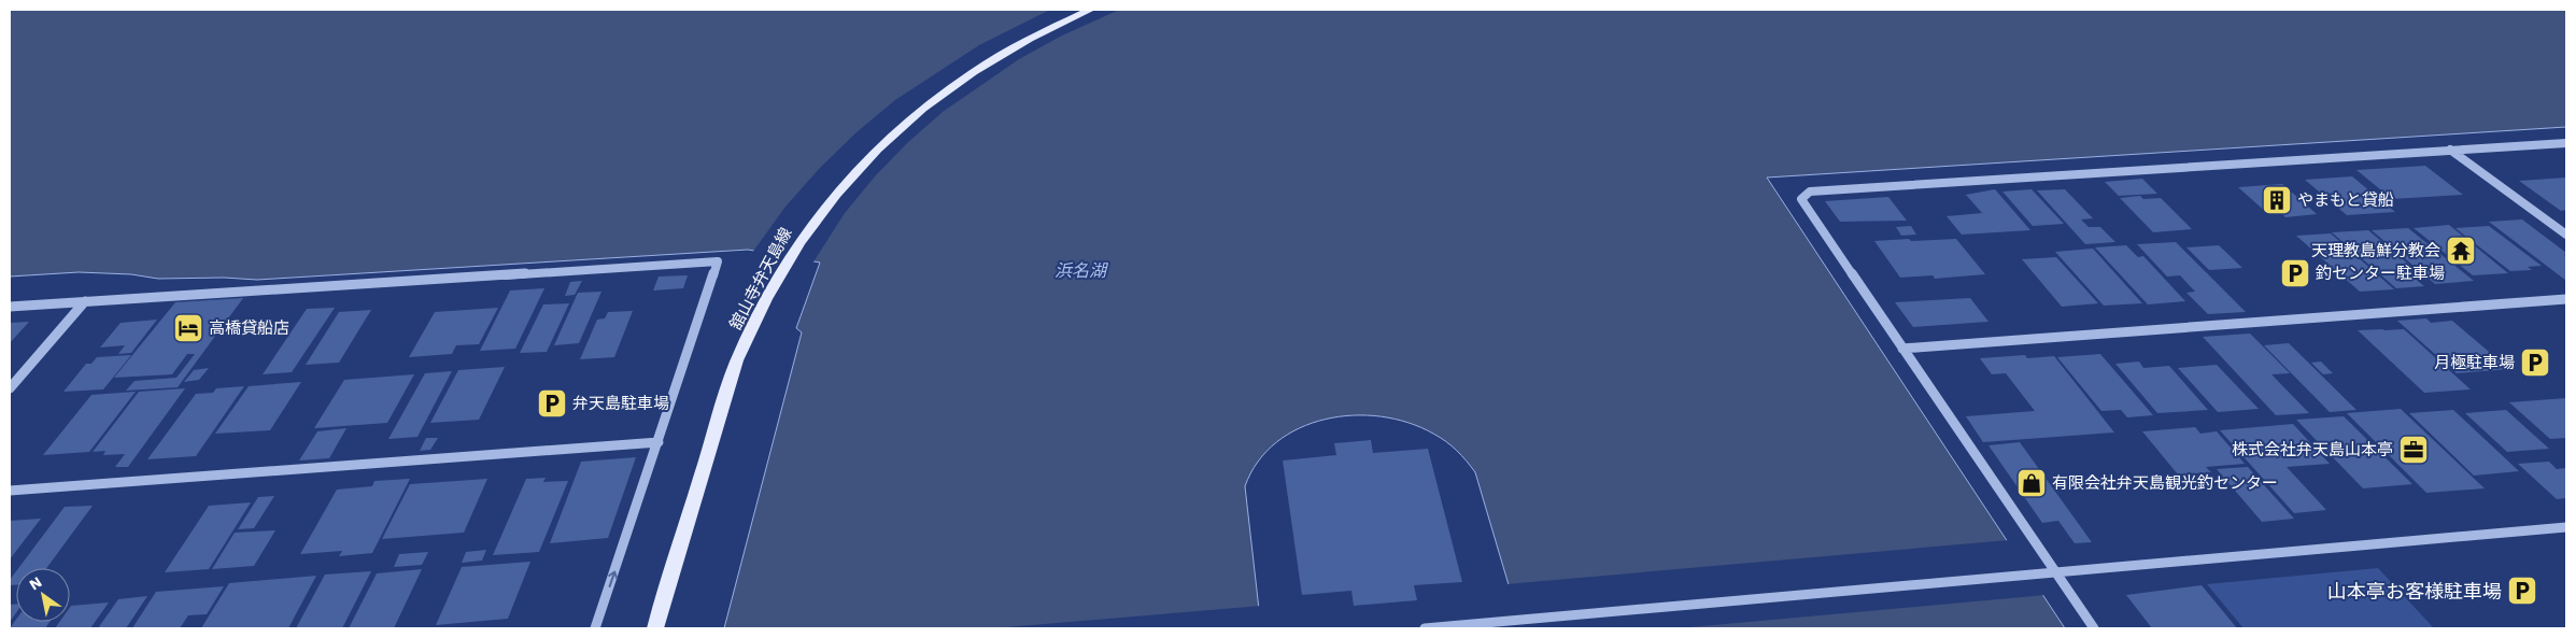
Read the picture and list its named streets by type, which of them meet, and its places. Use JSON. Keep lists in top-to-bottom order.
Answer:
{
  "streets": {
    "main road": ["舘山寺弁天島線"]
  },
  "water": ["浜名湖"],
  "places": {
    "building": ["やまもと貸船"],
    "temple": ["天理教島鮮分教会"],
    "parking": [
      "釣センター駐車場",
      "月極駐車場",
      "弁天島駐車場",
      "山本亭お客様駐車場"
    ],
    "hotel": ["高橋貸船店"],
    "office": ["株式会社弁天島山本亭"],
    "shop": ["有限会社弁天島観光釣センター"]
  },
  "north": "top left"
}
